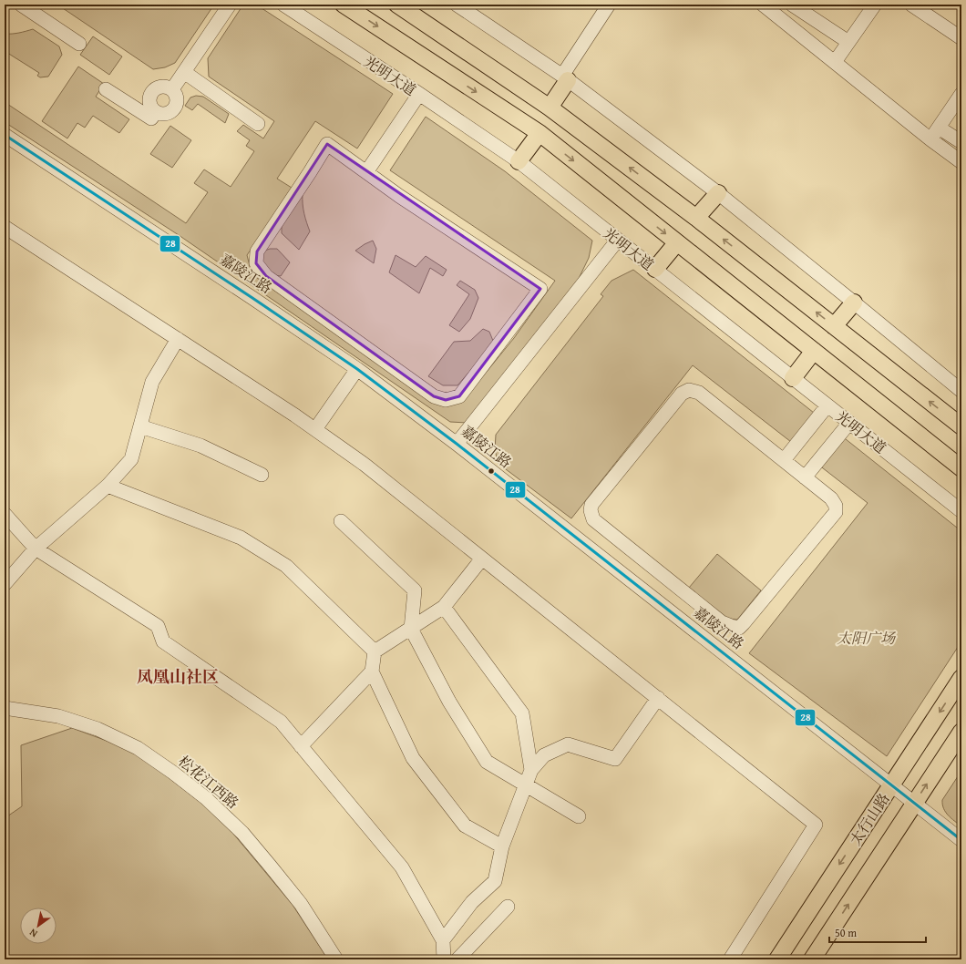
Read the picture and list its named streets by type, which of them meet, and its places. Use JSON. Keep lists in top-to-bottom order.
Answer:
{
  "streets": {
    "main road": ["太行山路"],
    "street": ["光明大道", "嘉陵江路", "松花江西路"]
  },
  "crossings": [
    ["嘉陵江路", "太行山路"]
  ],
  "districts": ["凤凰山社区"],
  "parks": ["太阳广场"],
  "lines": ["transit line 28"],
  "scale_bar": "50 m",
  "north": "bottom left"
}
